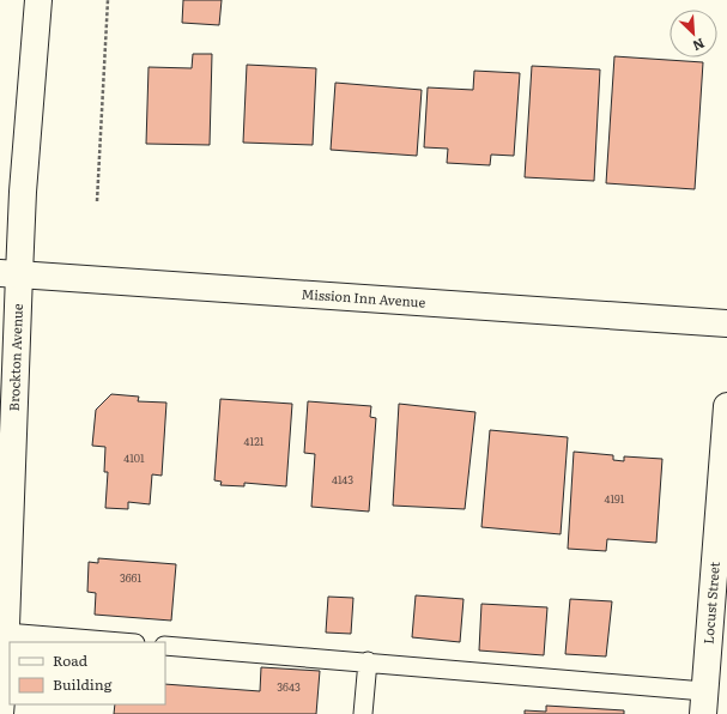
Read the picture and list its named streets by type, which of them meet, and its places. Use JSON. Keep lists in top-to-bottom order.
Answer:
{
  "streets": {
    "main road": ["Mission Inn Avenue", "Brockton Avenue", "Locust Street"]
  },
  "crossings": [
    ["Mission Inn Avenue", "Brockton Avenue"]
  ],
  "house_numbers": [
    "4121",
    "4101",
    "4143",
    "4191",
    "3661",
    "3643"
  ],
  "legend": ["Road", "Building"],
  "north": "bottom right"
}
